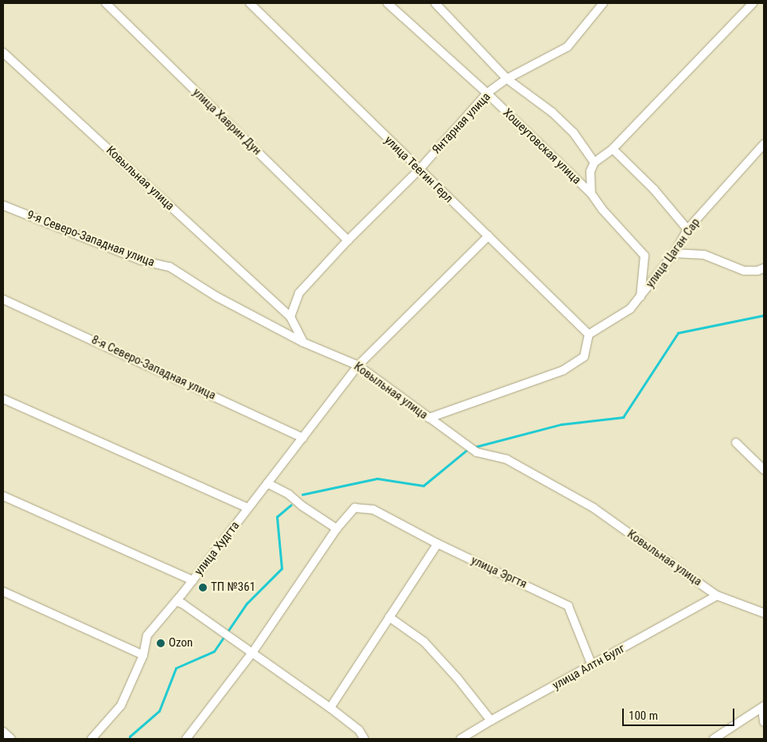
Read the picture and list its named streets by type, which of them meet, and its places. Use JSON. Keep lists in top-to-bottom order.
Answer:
{
  "streets": {
    "street": [
      "улица Хаврин Дун",
      "Янтарная улица",
      "Хошеутовская улица",
      "улица Теегин Герл",
      "Ковыльная улица",
      "9-я Северо-Западная улица",
      "улица Цаган Сар",
      "8-я Северо-Западная улица",
      "улица Худгта",
      "улица Эргтя",
      "улица Алтн Булг"
    ]
  },
  "crossings": [
    ["улица Хаврин Дун", "Янтарная улица"],
    ["Янтарная улица", "Хошеутовская улица"],
    ["Янтарная улица", "улица Теегин Герл"],
    ["Янтарная улица", "Ковыльная улица"],
    ["Хошеутовская улица", "улица Цаган Сар"],
    ["улица Теегин Герл", "улица Цаган Сар"],
    ["улица Теегин Герл", "улица Худгта"],
    ["Ковыльная улица", "9-я Северо-Западная улица"],
    ["Ковыльная улица", "улица Худгта"],
    ["Ковыльная улица", "улица Алтн Булг"],
    ["8-я Северо-Западная улица", "улица Худгта"],
    ["улица Эргтя", "улица Алтн Булг"]
  ],
  "places": ["ТП №361", "Ozon"],
  "scale_bar": "100 m"
}
